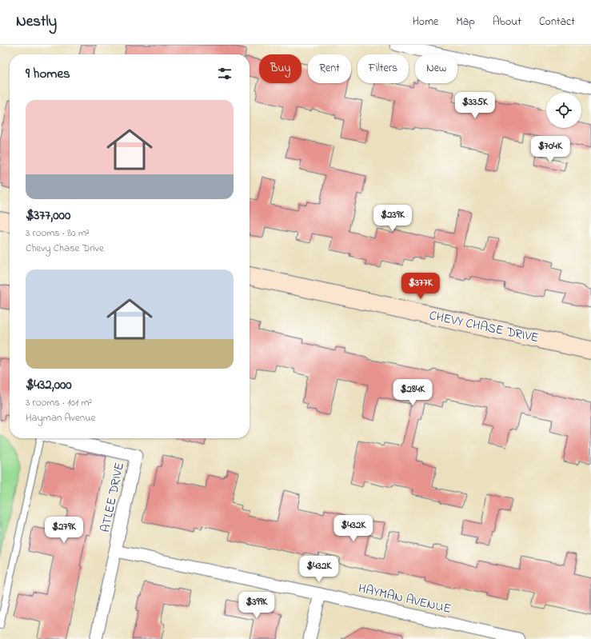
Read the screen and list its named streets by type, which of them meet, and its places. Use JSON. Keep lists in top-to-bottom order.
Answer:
{
  "streets": {
    "main road": ["CHEVY CHASE DRIVE"],
    "street": ["ATLEE DRIVE", "HAYMAN AVENUE"]
  },
  "crossings": [
    ["ATLEE DRIVE", "HAYMAN AVENUE"]
  ],
  "page": {
    "header": "Nestly",
    "nav": [
      "Home",
      "Map",
      "About",
      "Contact"
    ],
    "chip": [
      "Buy",
      "Rent",
      "Filters",
      "New"
    ],
    "heading": "9 homes",
    "price": [
      "$335K",
      "$704K",
      "$239K",
      "$377K",
      "$284K",
      "$432K",
      "$279K",
      "$432K",
      "$399K"
    ],
    "list": [
      {
        "name": "$377,000",
        "note": "3 rooms · 80 m² · Chevy Chase Drive"
      },
      {
        "name": "$432,000",
        "note": "3 rooms · 101 m² · Hayman Avenue"
      }
    ]
  }
}
